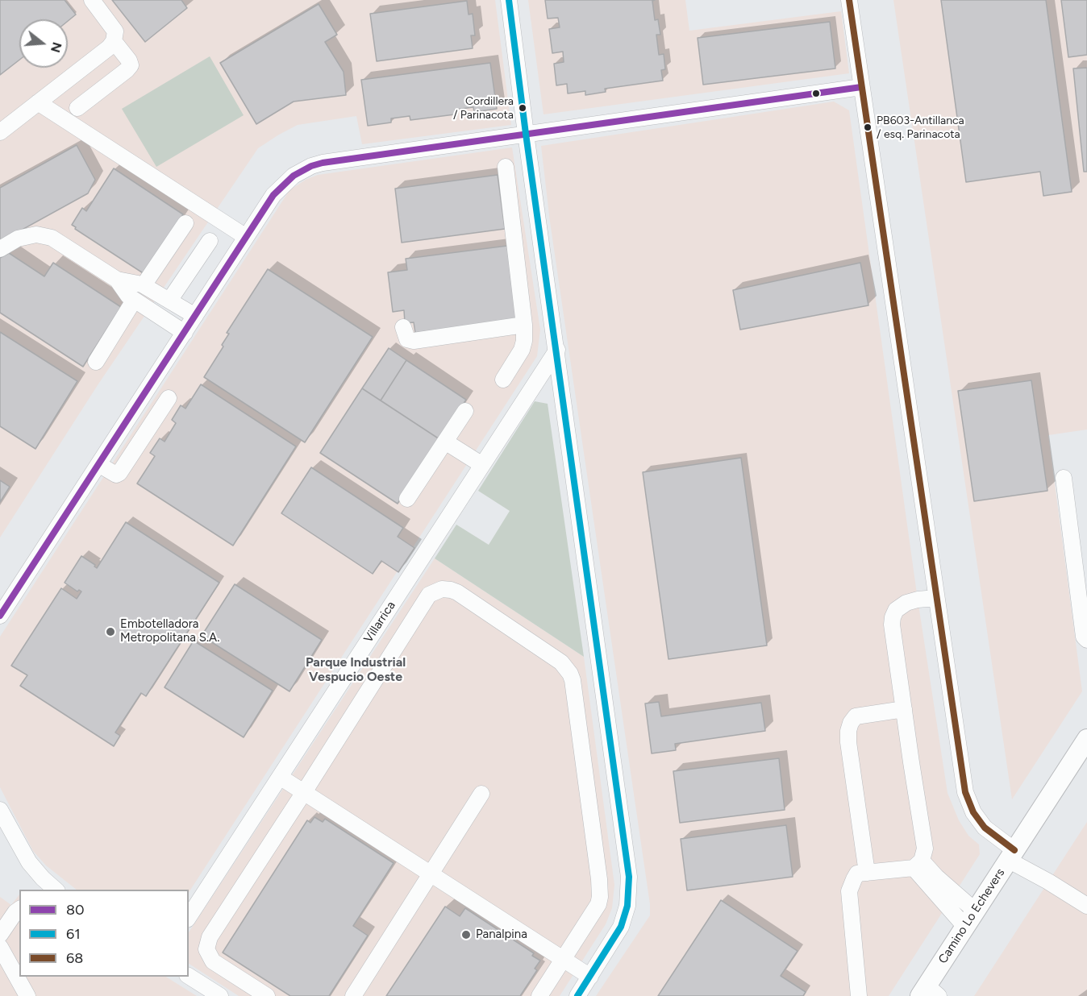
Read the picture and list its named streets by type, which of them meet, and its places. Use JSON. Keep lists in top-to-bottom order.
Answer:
{
  "streets": {
    "main road": ["Camino Lo Echevers"],
    "street": ["Villarrica"]
  },
  "districts": ["Parque Industrial Vespucio Oeste"],
  "places": [
    "Cordillera / Parinacota",
    "PB603-Antillanca / esq. Parinacota",
    "Embotelladora Metropolitana S.A.",
    "Panalpina"
  ],
  "lines": ["transit line 61", "transit line 68", "transit line 80"],
  "legend": ["80", "61", "68"],
  "north": "right"
}
